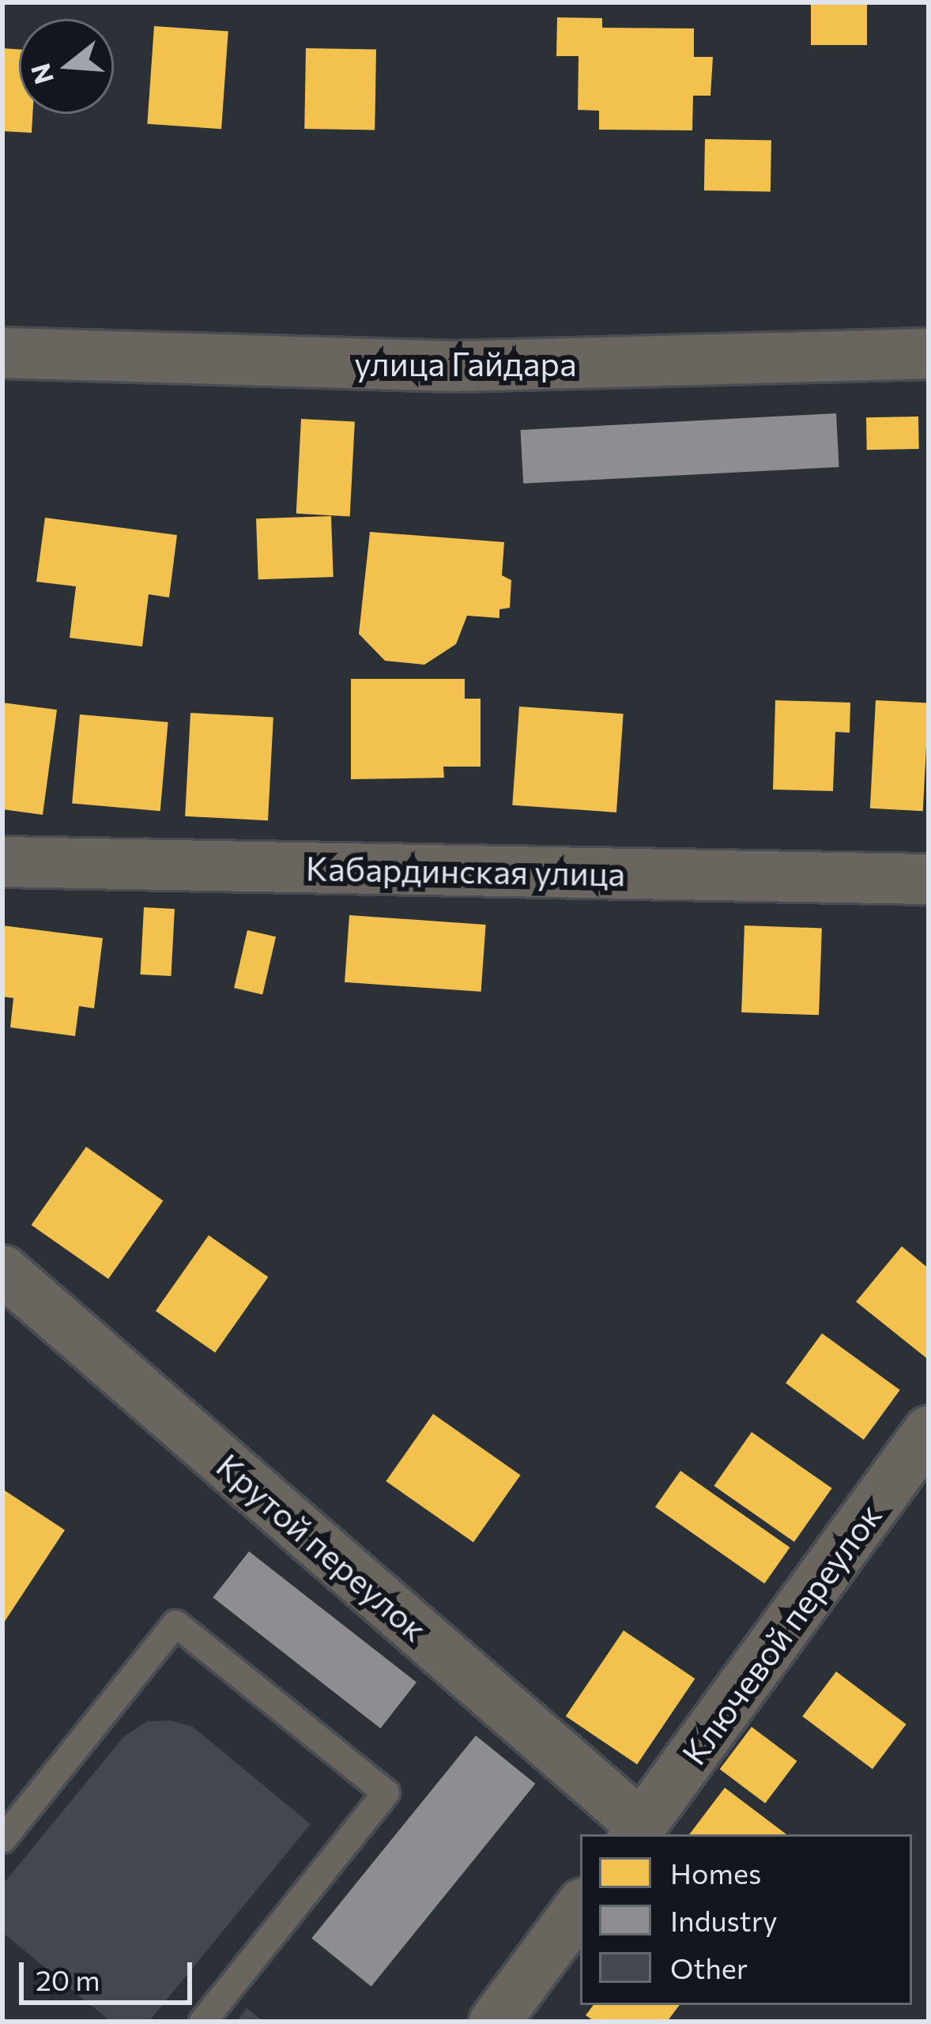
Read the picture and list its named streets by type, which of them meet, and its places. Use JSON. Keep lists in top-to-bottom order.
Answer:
{
  "streets": {
    "street": [
      "улица Гайдара",
      "Кабардинская улица",
      "Крутой переулок",
      "Ключевой переулок"
    ]
  },
  "crossings": [
    ["Крутой переулок", "Ключевой переулок"]
  ],
  "legend": ["Homes", "Industry", "Other"],
  "scale_bar": "20 m",
  "north": "left"
}
